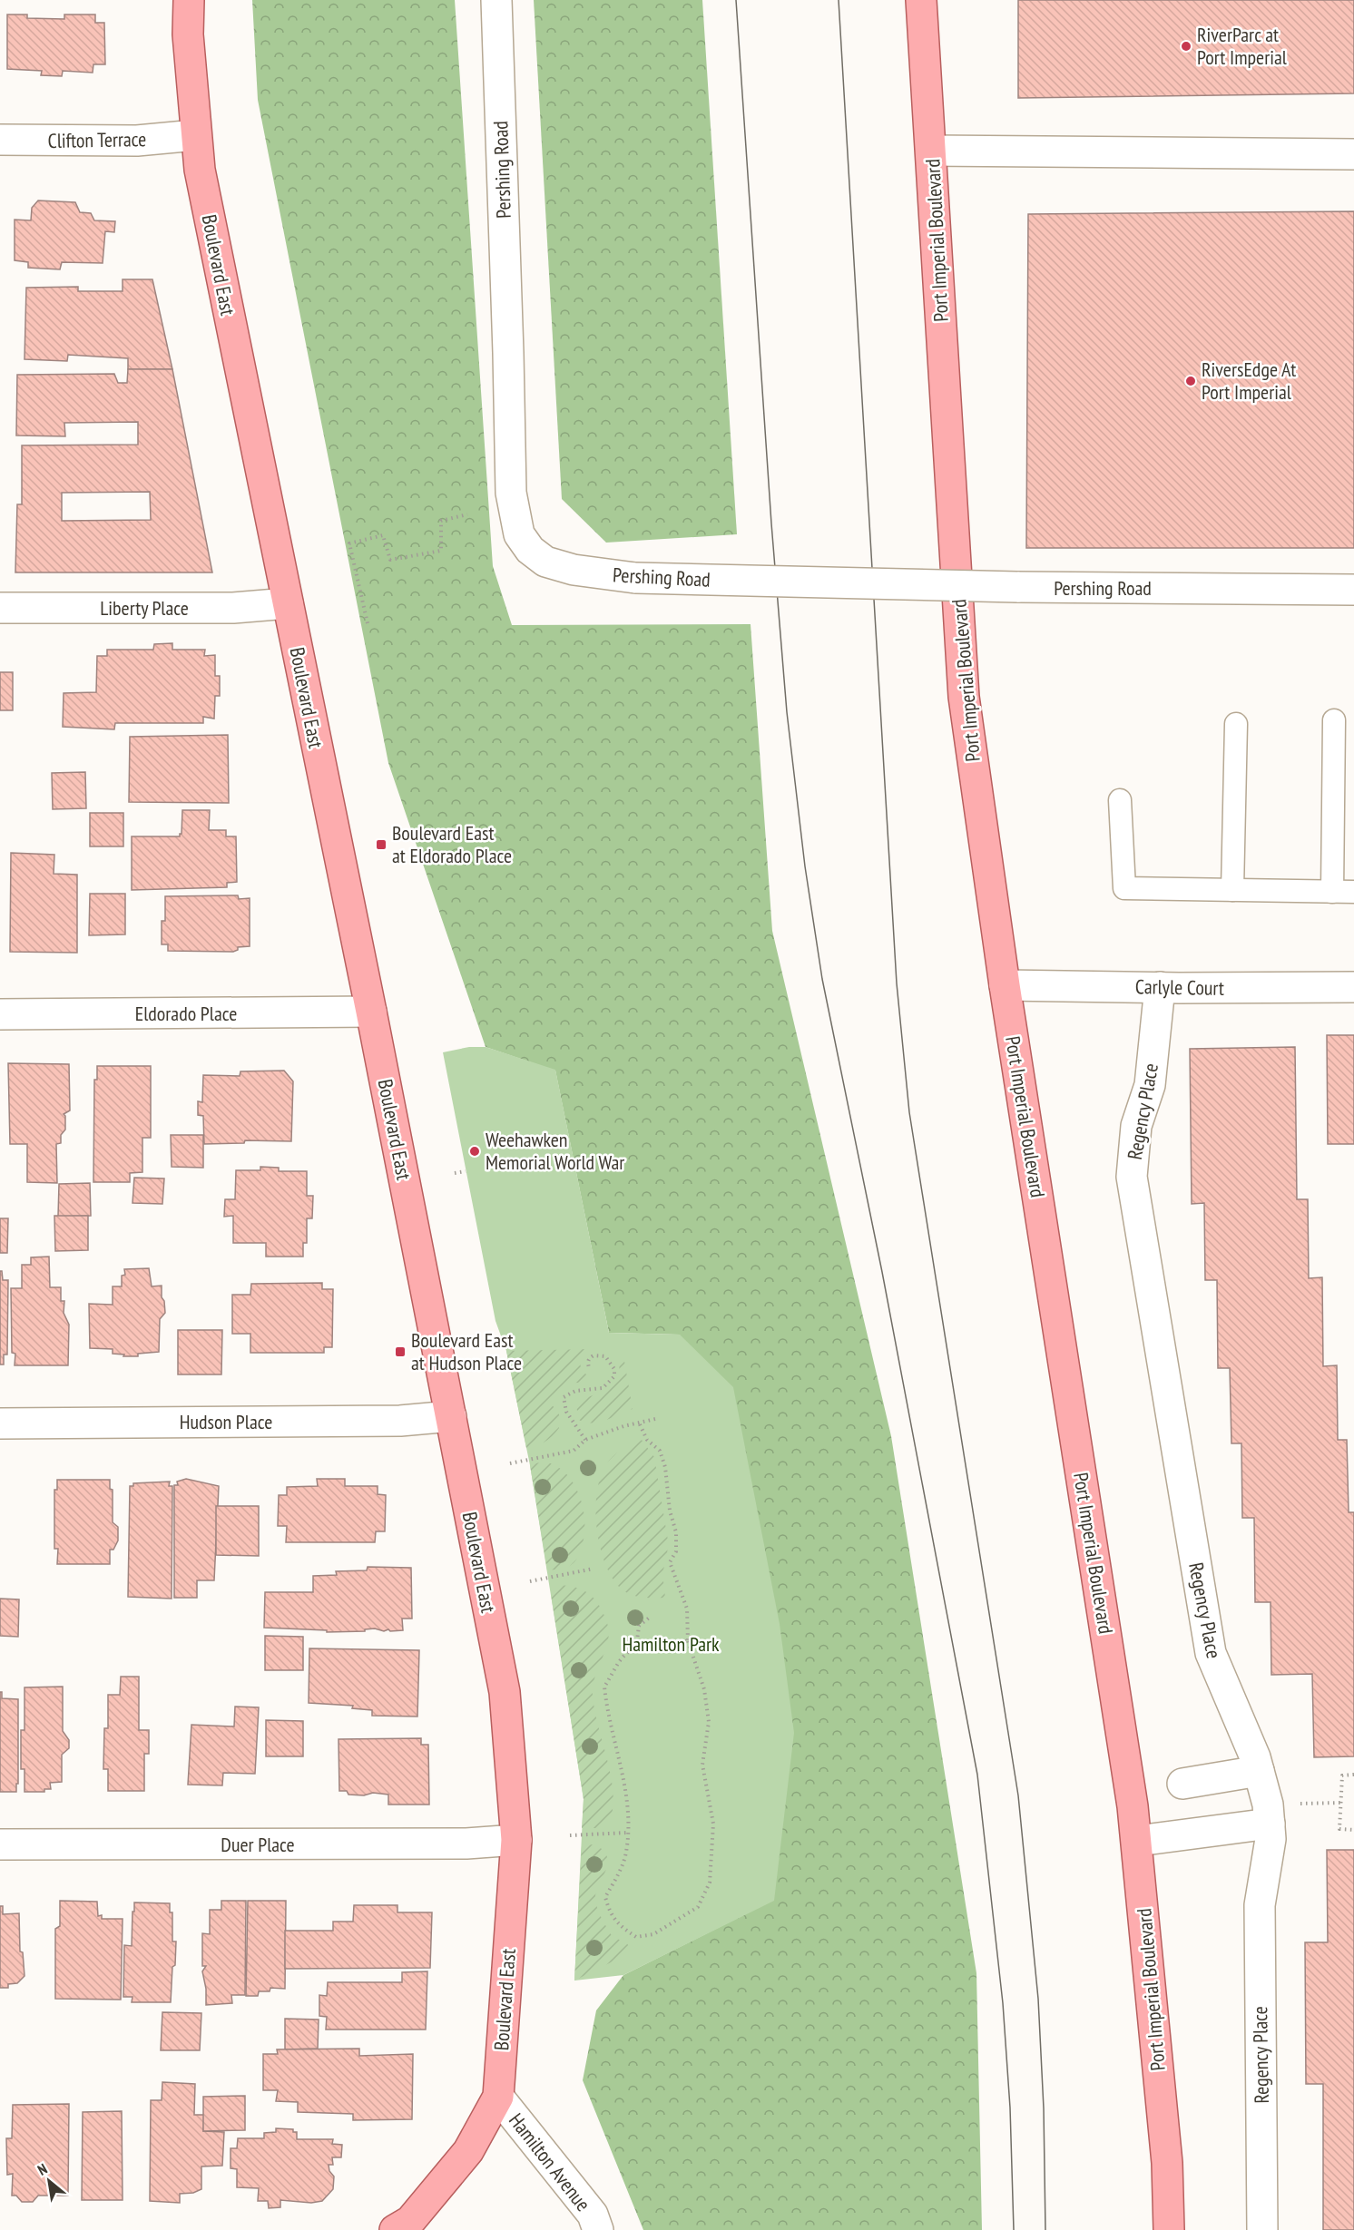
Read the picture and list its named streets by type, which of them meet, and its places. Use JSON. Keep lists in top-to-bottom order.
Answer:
{
  "streets": {
    "main road": ["Port Imperial Boulevard", "Boulevard East"],
    "street": [
      "Clifton Terrace",
      "Pershing Road",
      "Liberty Place",
      "Carlyle Court",
      "Eldorado Place",
      "Regency Place",
      "Hudson Place",
      "Duer Place",
      "Hamilton Avenue"
    ]
  },
  "crossings": [
    ["Clifton Terrace", "Boulevard East"],
    ["Port Imperial Boulevard", "Carlyle Court"],
    ["Boulevard East", "Liberty Place"],
    ["Boulevard East", "Eldorado Place"],
    ["Boulevard East", "Hudson Place"],
    ["Boulevard East", "Duer Place"],
    ["Boulevard East", "Hamilton Avenue"],
    ["Carlyle Court", "Regency Place"]
  ],
  "parks": ["Hamilton Park"],
  "places": {
    "other": ["RiverParc at Port Imperial", "RiversEdge At Port Imperial", "Weehawken Memorial World War"],
    "transit": ["Boulevard East at Eldorado Place", "Boulevard East at Hudson Place"]
  },
  "north": "top left"
}
